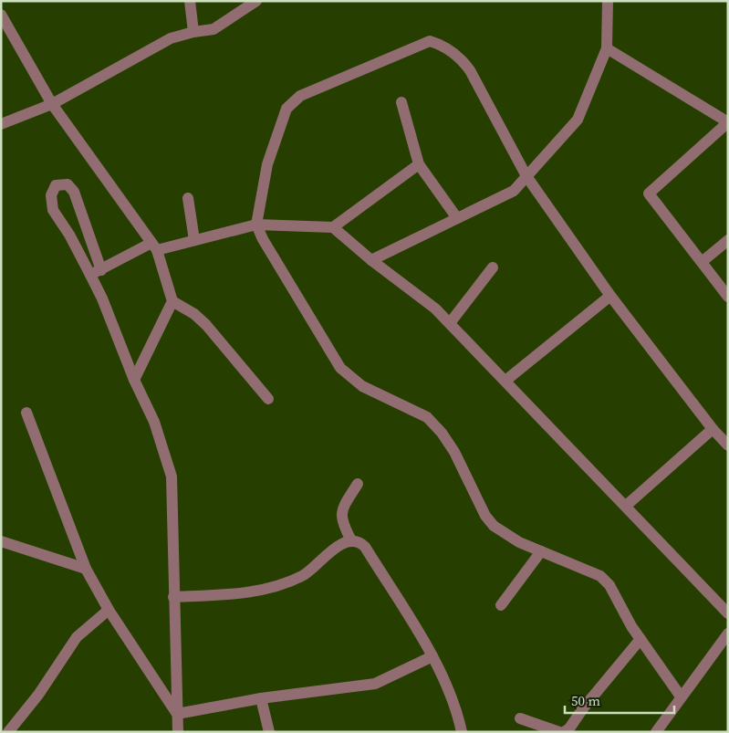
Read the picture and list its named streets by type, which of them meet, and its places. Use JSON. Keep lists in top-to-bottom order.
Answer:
{
  "scale_bar": "50 m"
}
